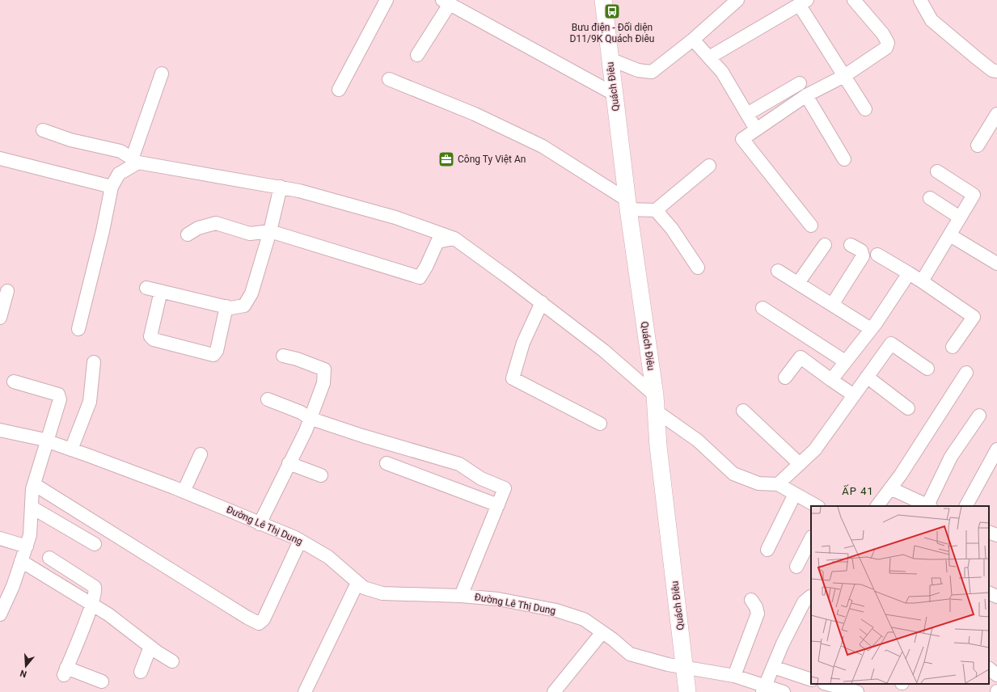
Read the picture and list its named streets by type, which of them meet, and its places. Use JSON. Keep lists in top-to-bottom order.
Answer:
{
  "streets": {
    "main road": ["Quách Điêu"],
    "street": ["Đường Lê Thị Dung"]
  },
  "crossings": [
    ["Quách Điêu", "Đường Lê Thị Dung"]
  ],
  "districts": ["ẤP 41"],
  "places": {
    "bus stop": ["Bưu điện - Đối diện D11/9K Quách Điêu"],
    "office": ["Công Ty Việt An"]
  },
  "north": "bottom"
}
